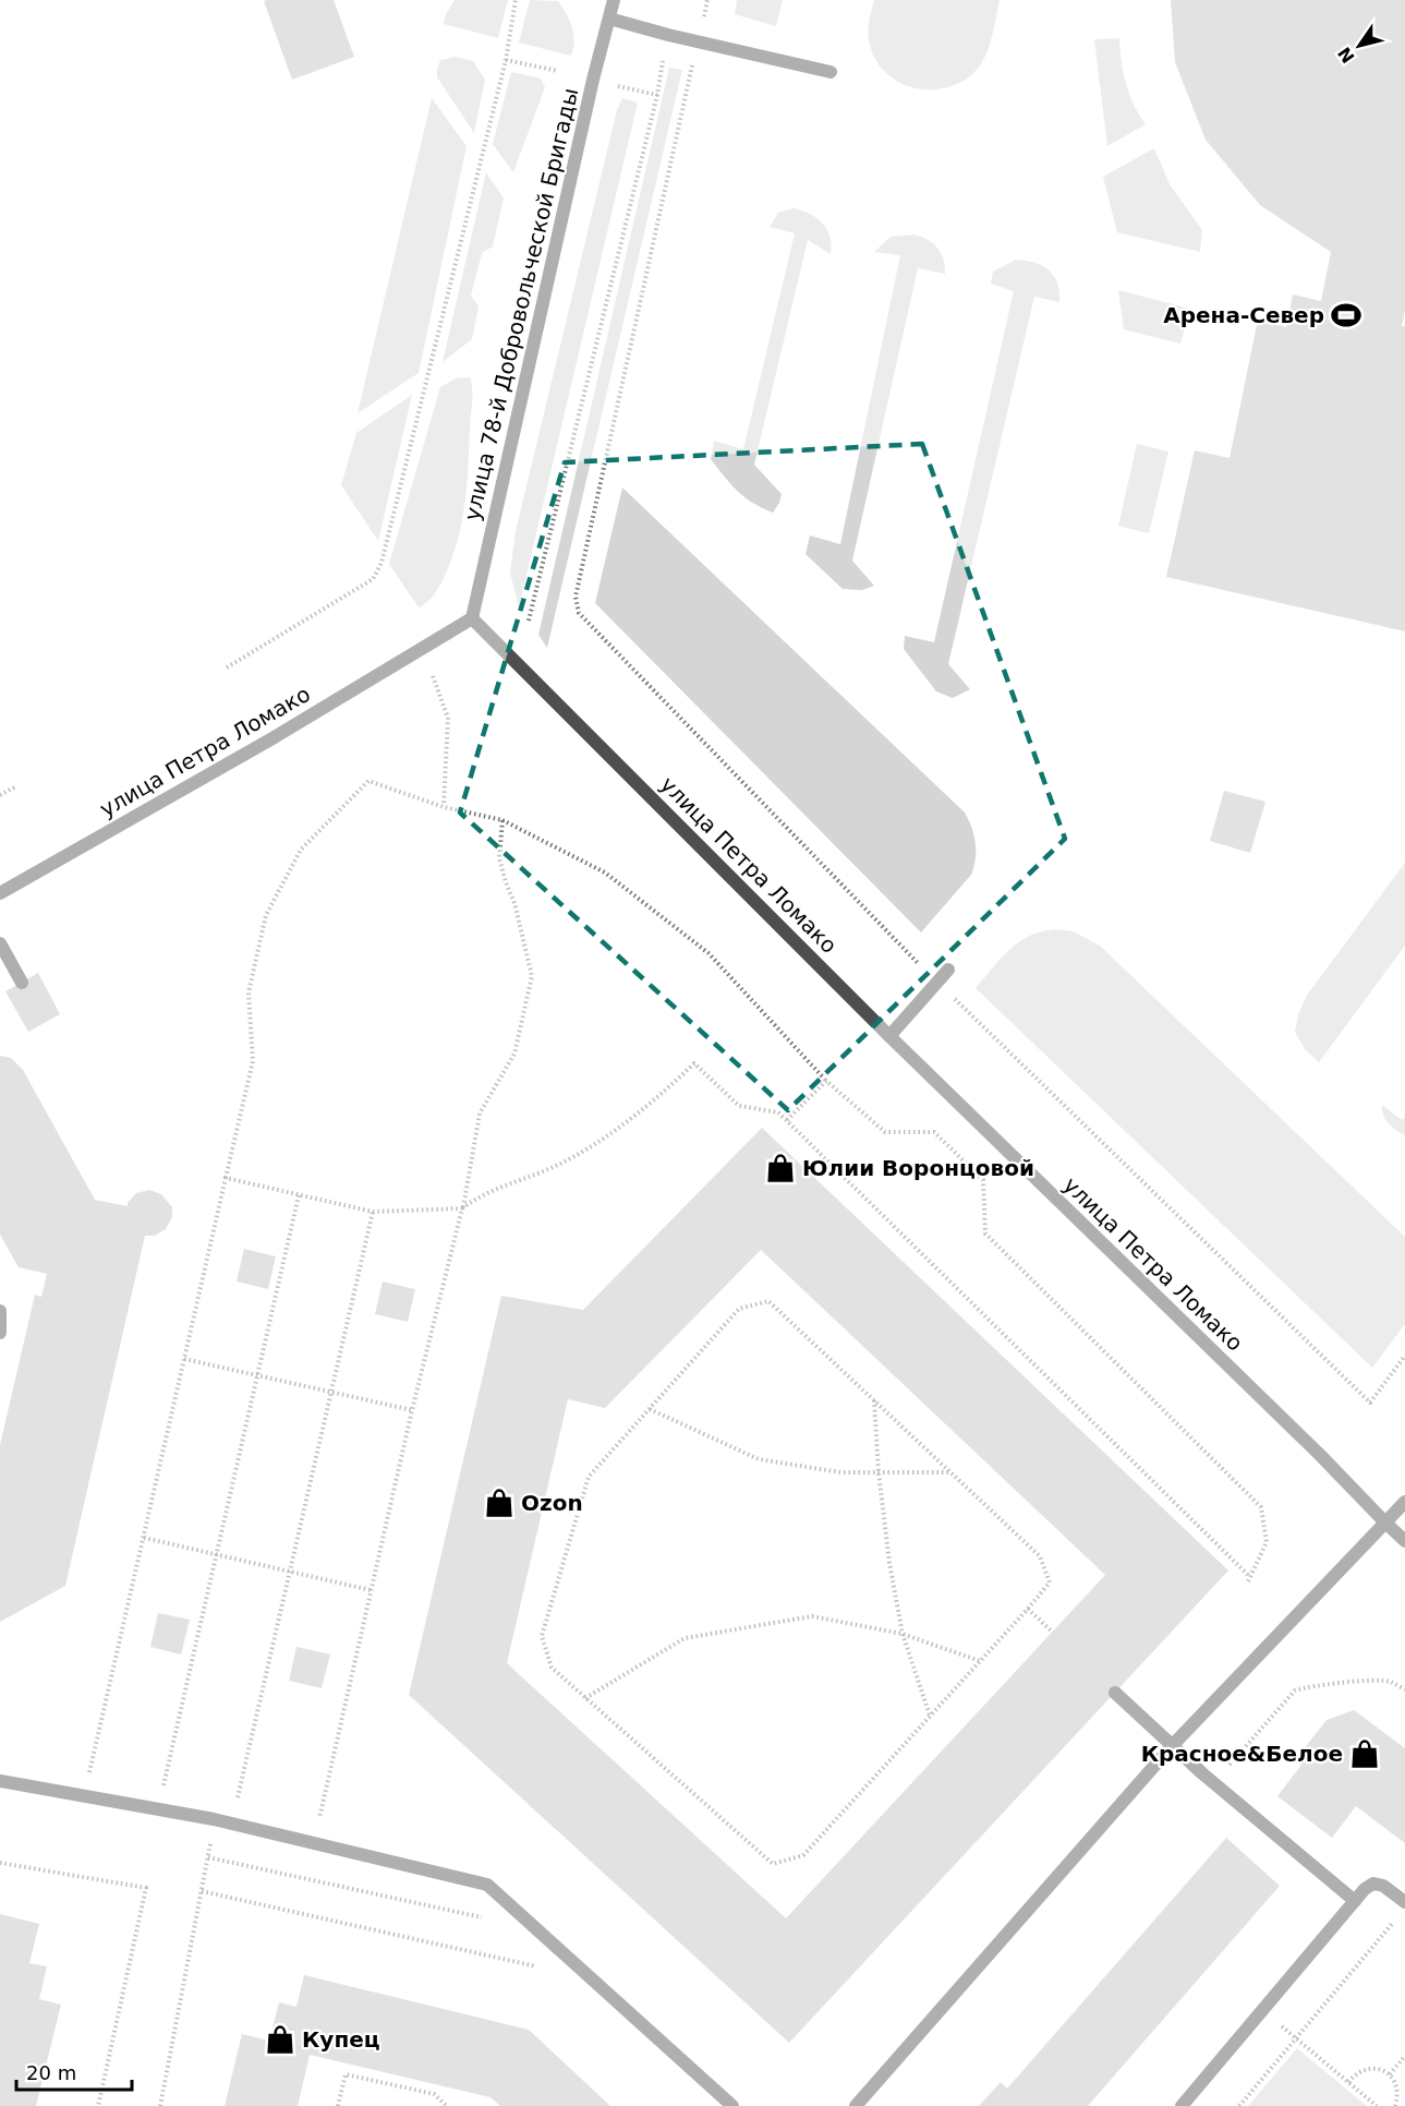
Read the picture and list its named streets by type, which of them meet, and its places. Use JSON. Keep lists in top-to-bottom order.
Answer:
{
  "streets": {
    "street": ["улица 78-й Добровольческой Бригады", "улица Петра Ломако"]
  },
  "crossings": [
    ["улица 78-й Добровольческой Бригады", "улица Петра Ломако"]
  ],
  "places": {
    "sports": ["Арена-Север"],
    "shop": [
      "Юлии Воронцовой",
      "Ozon",
      "Красное&Белое",
      "Купец"
    ]
  },
  "scale_bar": "20 m",
  "north": "bottom left"
}
